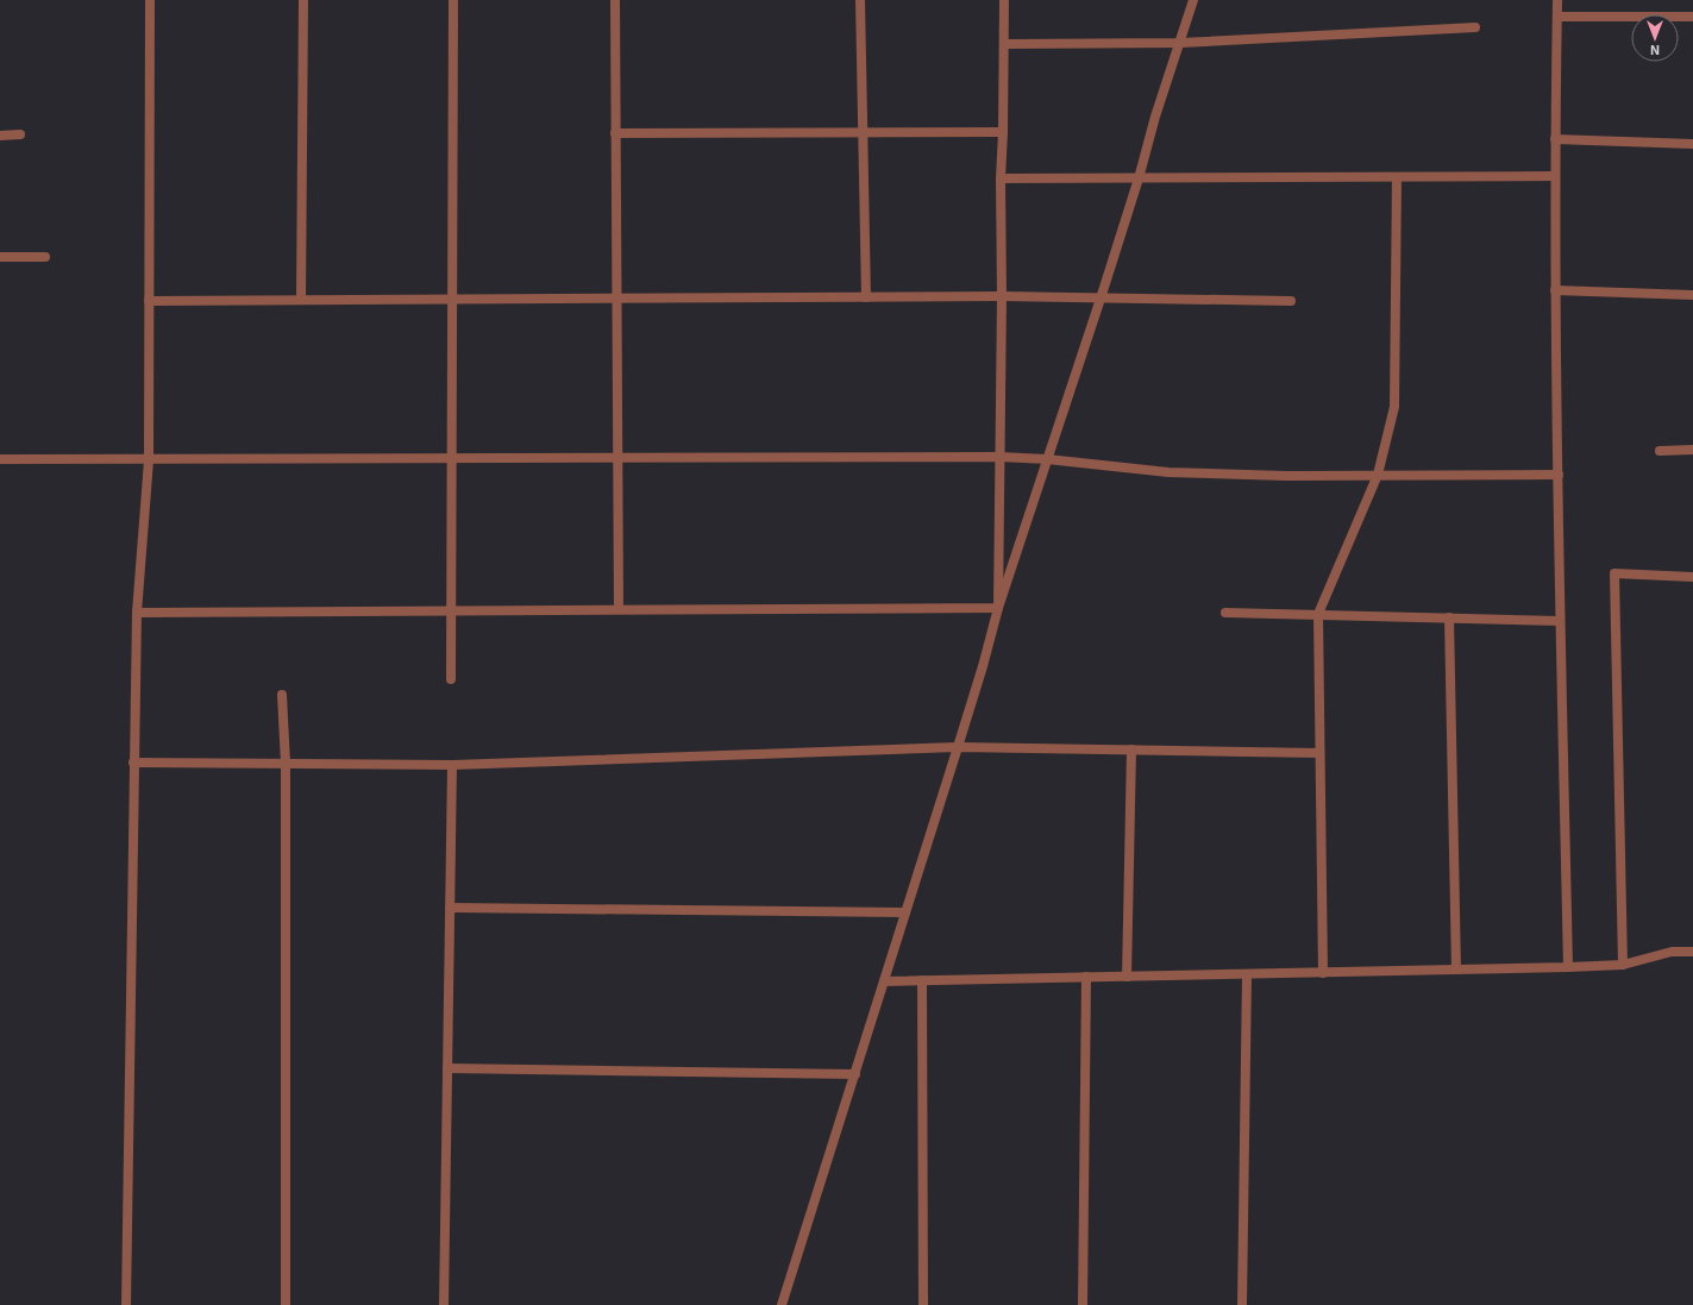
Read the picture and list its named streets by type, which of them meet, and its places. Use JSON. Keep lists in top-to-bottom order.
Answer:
{
  "north": "bottom"
}
